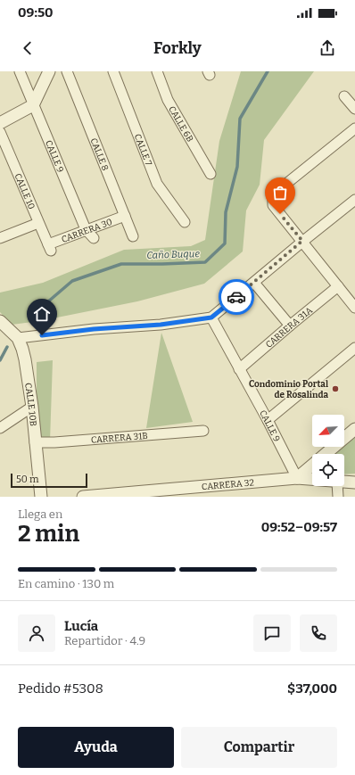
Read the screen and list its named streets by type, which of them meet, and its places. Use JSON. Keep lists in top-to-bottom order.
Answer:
{
  "streets": {
    "street": [
      "CALLE 6B",
      "CALLE 7",
      "CALLE 8",
      "CALLE 9",
      "CALLE 10",
      "CARRERA 30",
      "CARRERA 31A",
      "CALLE 10B",
      "CARRERA 31B",
      "CARRERA 32"
    ]
  },
  "crossings": [
    ["CALLE 8", "CARRERA 30"],
    ["CALLE 9", "CARRERA 30"],
    ["CALLE 9", "CARRERA 31A"],
    ["CALLE 9", "CARRERA 32"],
    ["CALLE 10", "CARRERA 30"],
    ["CALLE 10B", "CARRERA 31B"]
  ],
  "water": ["Caño Buque"],
  "places": ["Condominio Portal de Rosalinda"],
  "scale_bar": "50 m",
  "north": "bottom left",
  "page": {
    "status": "09:50",
    "header": "Forkly",
    "scale": "50 m",
    "heading": ["2 min", "Llega en", "09:52–09:57"],
    "panel": [
      "Lucía",
      "Repartidor · 4.9",
      "Pedido #5308",
      "$37,000"
    ],
    "bar": "En camino · 130 m",
    "buttons": ["Ayuda", "Compartir"]
  }
}
